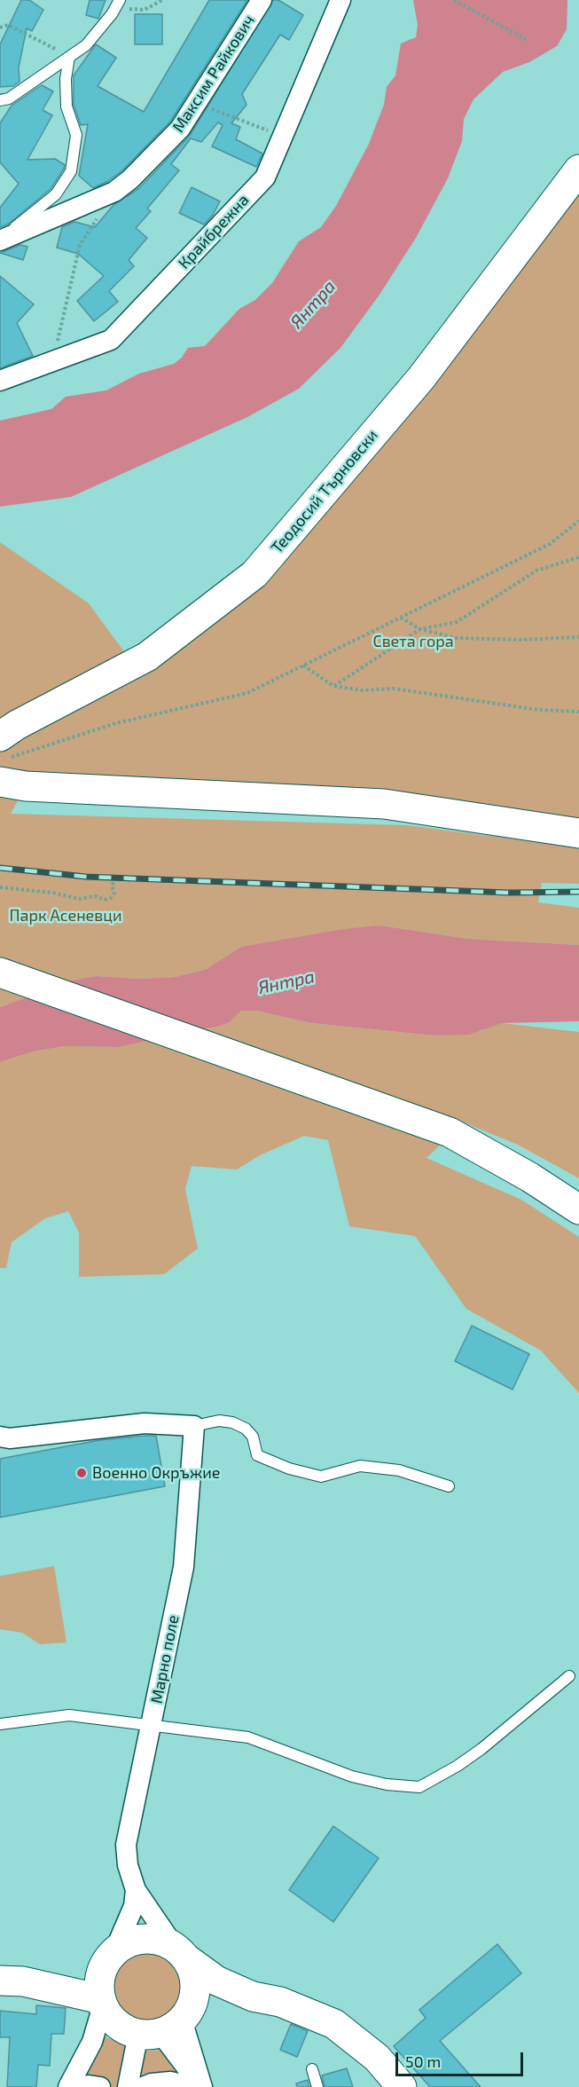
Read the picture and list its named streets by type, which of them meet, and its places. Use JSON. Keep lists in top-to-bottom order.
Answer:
{
  "streets": {
    "street": [
      "Максим Райкович",
      "Крайбрежна",
      "Теодосий Търновски",
      "Марно поле"
    ]
  },
  "water": ["Янтра"],
  "parks": ["Света гора", "Парк Асеневци"],
  "places": ["Военно Окръжие"],
  "scale_bar": "50 m"
}
